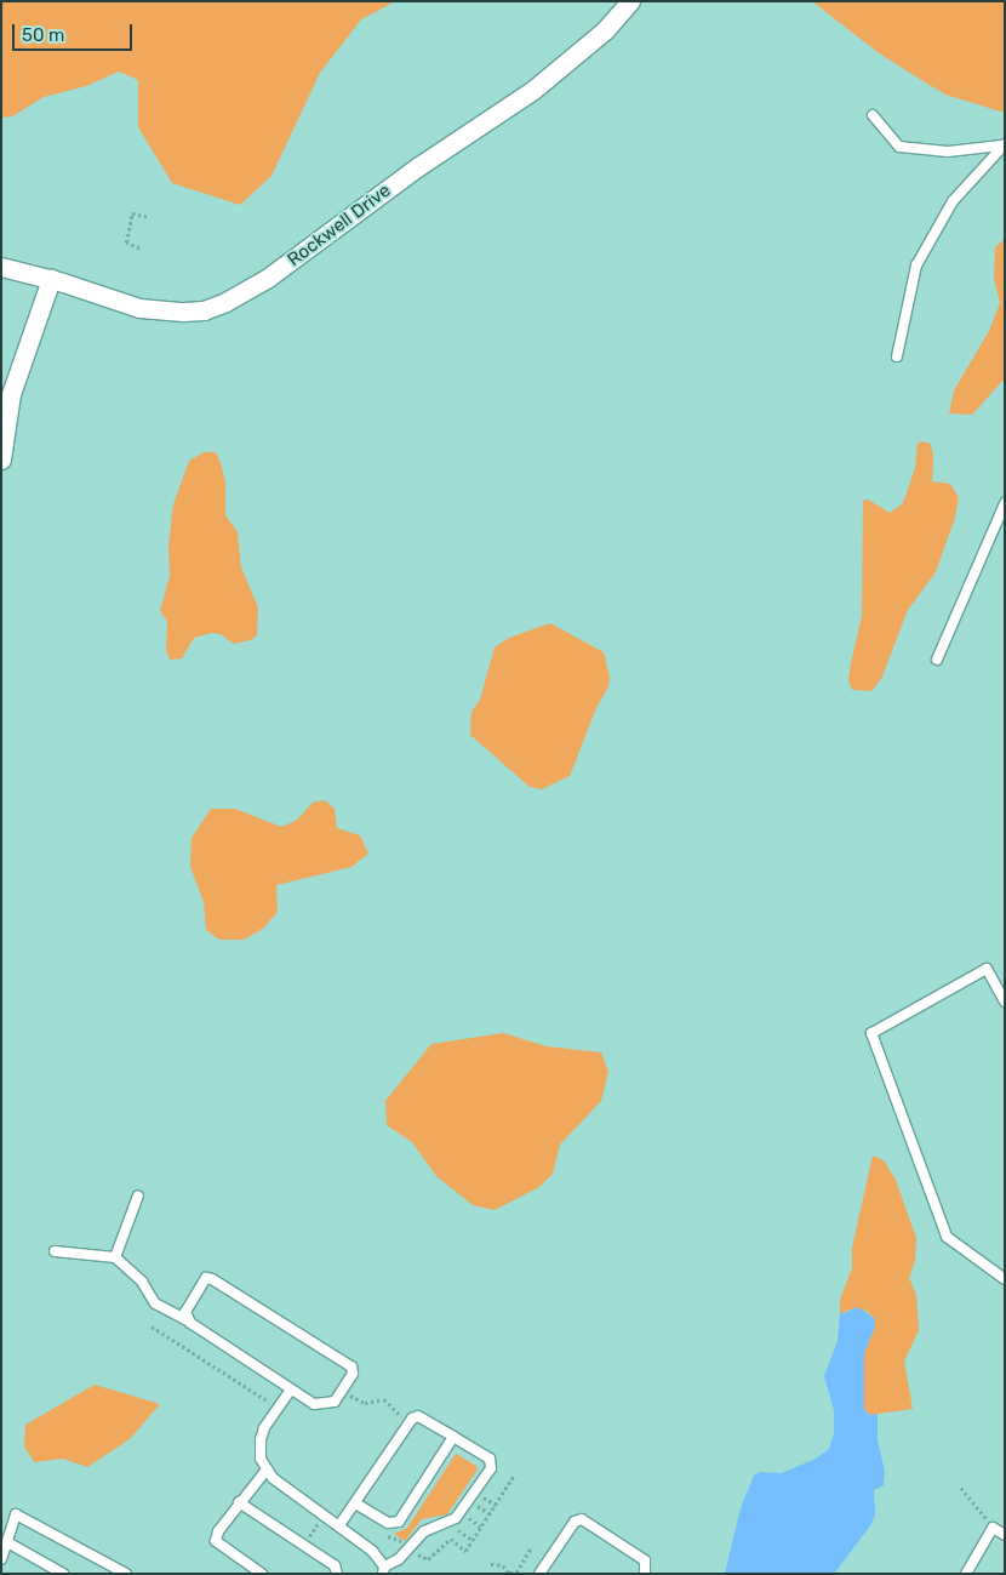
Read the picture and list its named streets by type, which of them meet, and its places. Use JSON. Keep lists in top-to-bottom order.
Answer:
{
  "streets": {
    "street": ["Rockwell Drive"]
  },
  "scale_bar": "50 m"
}
